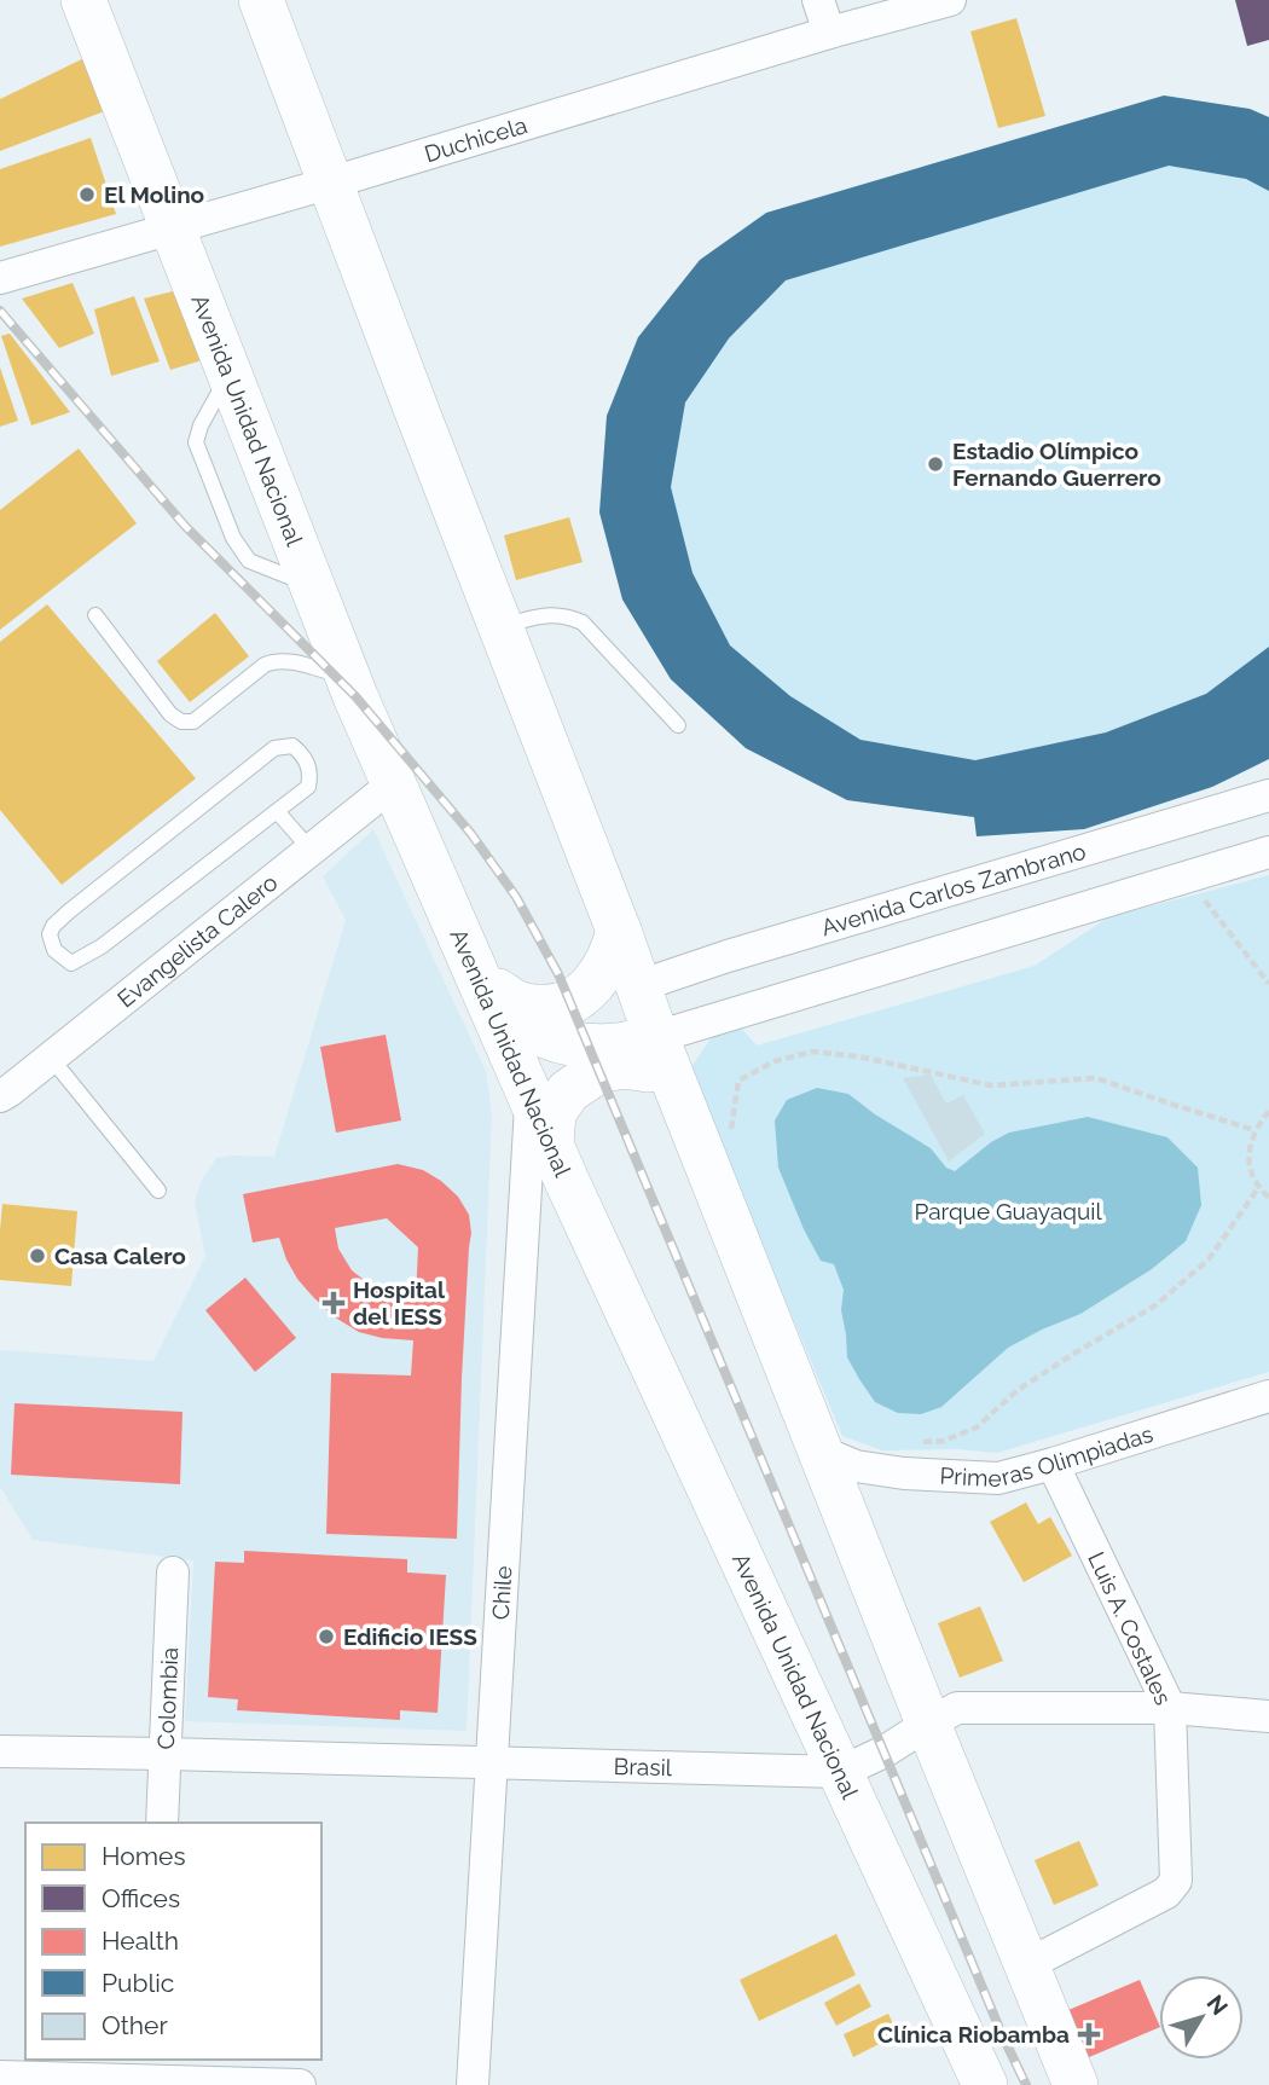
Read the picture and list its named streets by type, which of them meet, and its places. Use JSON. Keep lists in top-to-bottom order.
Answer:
{
  "streets": {
    "street": [
      "Duchicela",
      "Avenida Unidad Nacional",
      "Avenida Carlos Zambrano",
      "Evangelista Calero",
      "Primeras Olimpiadas",
      "Chile",
      "Luis A. Costales",
      "Colombia",
      "Brasil"
    ]
  },
  "crossings": [
    ["Duchicela", "Avenida Unidad Nacional"],
    ["Avenida Unidad Nacional", "Evangelista Calero"],
    ["Avenida Unidad Nacional", "Chile"],
    ["Avenida Unidad Nacional", "Brasil"],
    ["Primeras Olimpiadas", "Luis A. Costales"],
    ["Chile", "Brasil"],
    ["Luis A. Costales", "Brasil"],
    ["Colombia", "Brasil"]
  ],
  "parks": ["Parque Guayaquil"],
  "places": {
    "other": [
      "El Molino",
      "Estadio Olímpico Fernando Guerrero",
      "Casa Calero",
      "Edificio IESS"
    ],
    "health": ["Hospital del IESS", "Clínica Riobamba"]
  },
  "legend": [
    "Homes",
    "Offices",
    "Health",
    "Public",
    "Other"
  ],
  "north": "top right"
}
